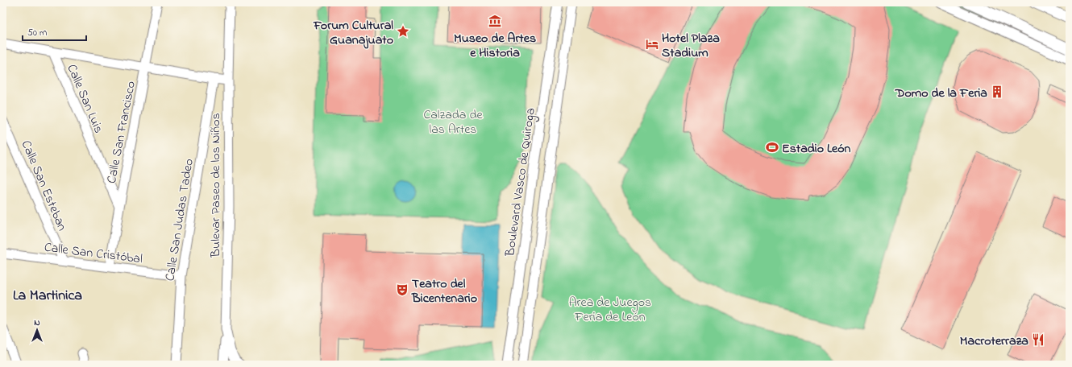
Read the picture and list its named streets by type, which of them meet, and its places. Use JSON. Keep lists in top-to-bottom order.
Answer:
{
  "streets": {
    "street": [
      "Calle San Luis",
      "Calle San Francisco",
      "Boulevard Vasco de Quiroga",
      "Calle San Esteban",
      "Bulevar Paseo de los Niños",
      "Calle San Judas Tadeo",
      "Calle San Cristóbal"
    ]
  },
  "crossings": [
    ["Calle San Luis", "Calle San Francisco"],
    ["Calle San Francisco", "Calle San Cristóbal"],
    ["Calle San Esteban", "Calle San Cristóbal"],
    ["Calle San Judas Tadeo", "Calle San Cristóbal"]
  ],
  "districts": ["La Martinica"],
  "parks": ["Calzada de las Artes", "Area de Juegos Feria de León"],
  "places": {
    "museum": ["Museo de Artes e Historia"],
    "place": ["Forum Cultural Guanajuato"],
    "hotel": ["Hotel Plaza Stadium"],
    "building": ["Domo de la Feria"],
    "sports": ["Estadio León"],
    "theatre": ["Teatro del Bicentenario"],
    "restaurant": ["Macroterraza"]
  },
  "scale_bar": "50 m",
  "north": "top"
}
